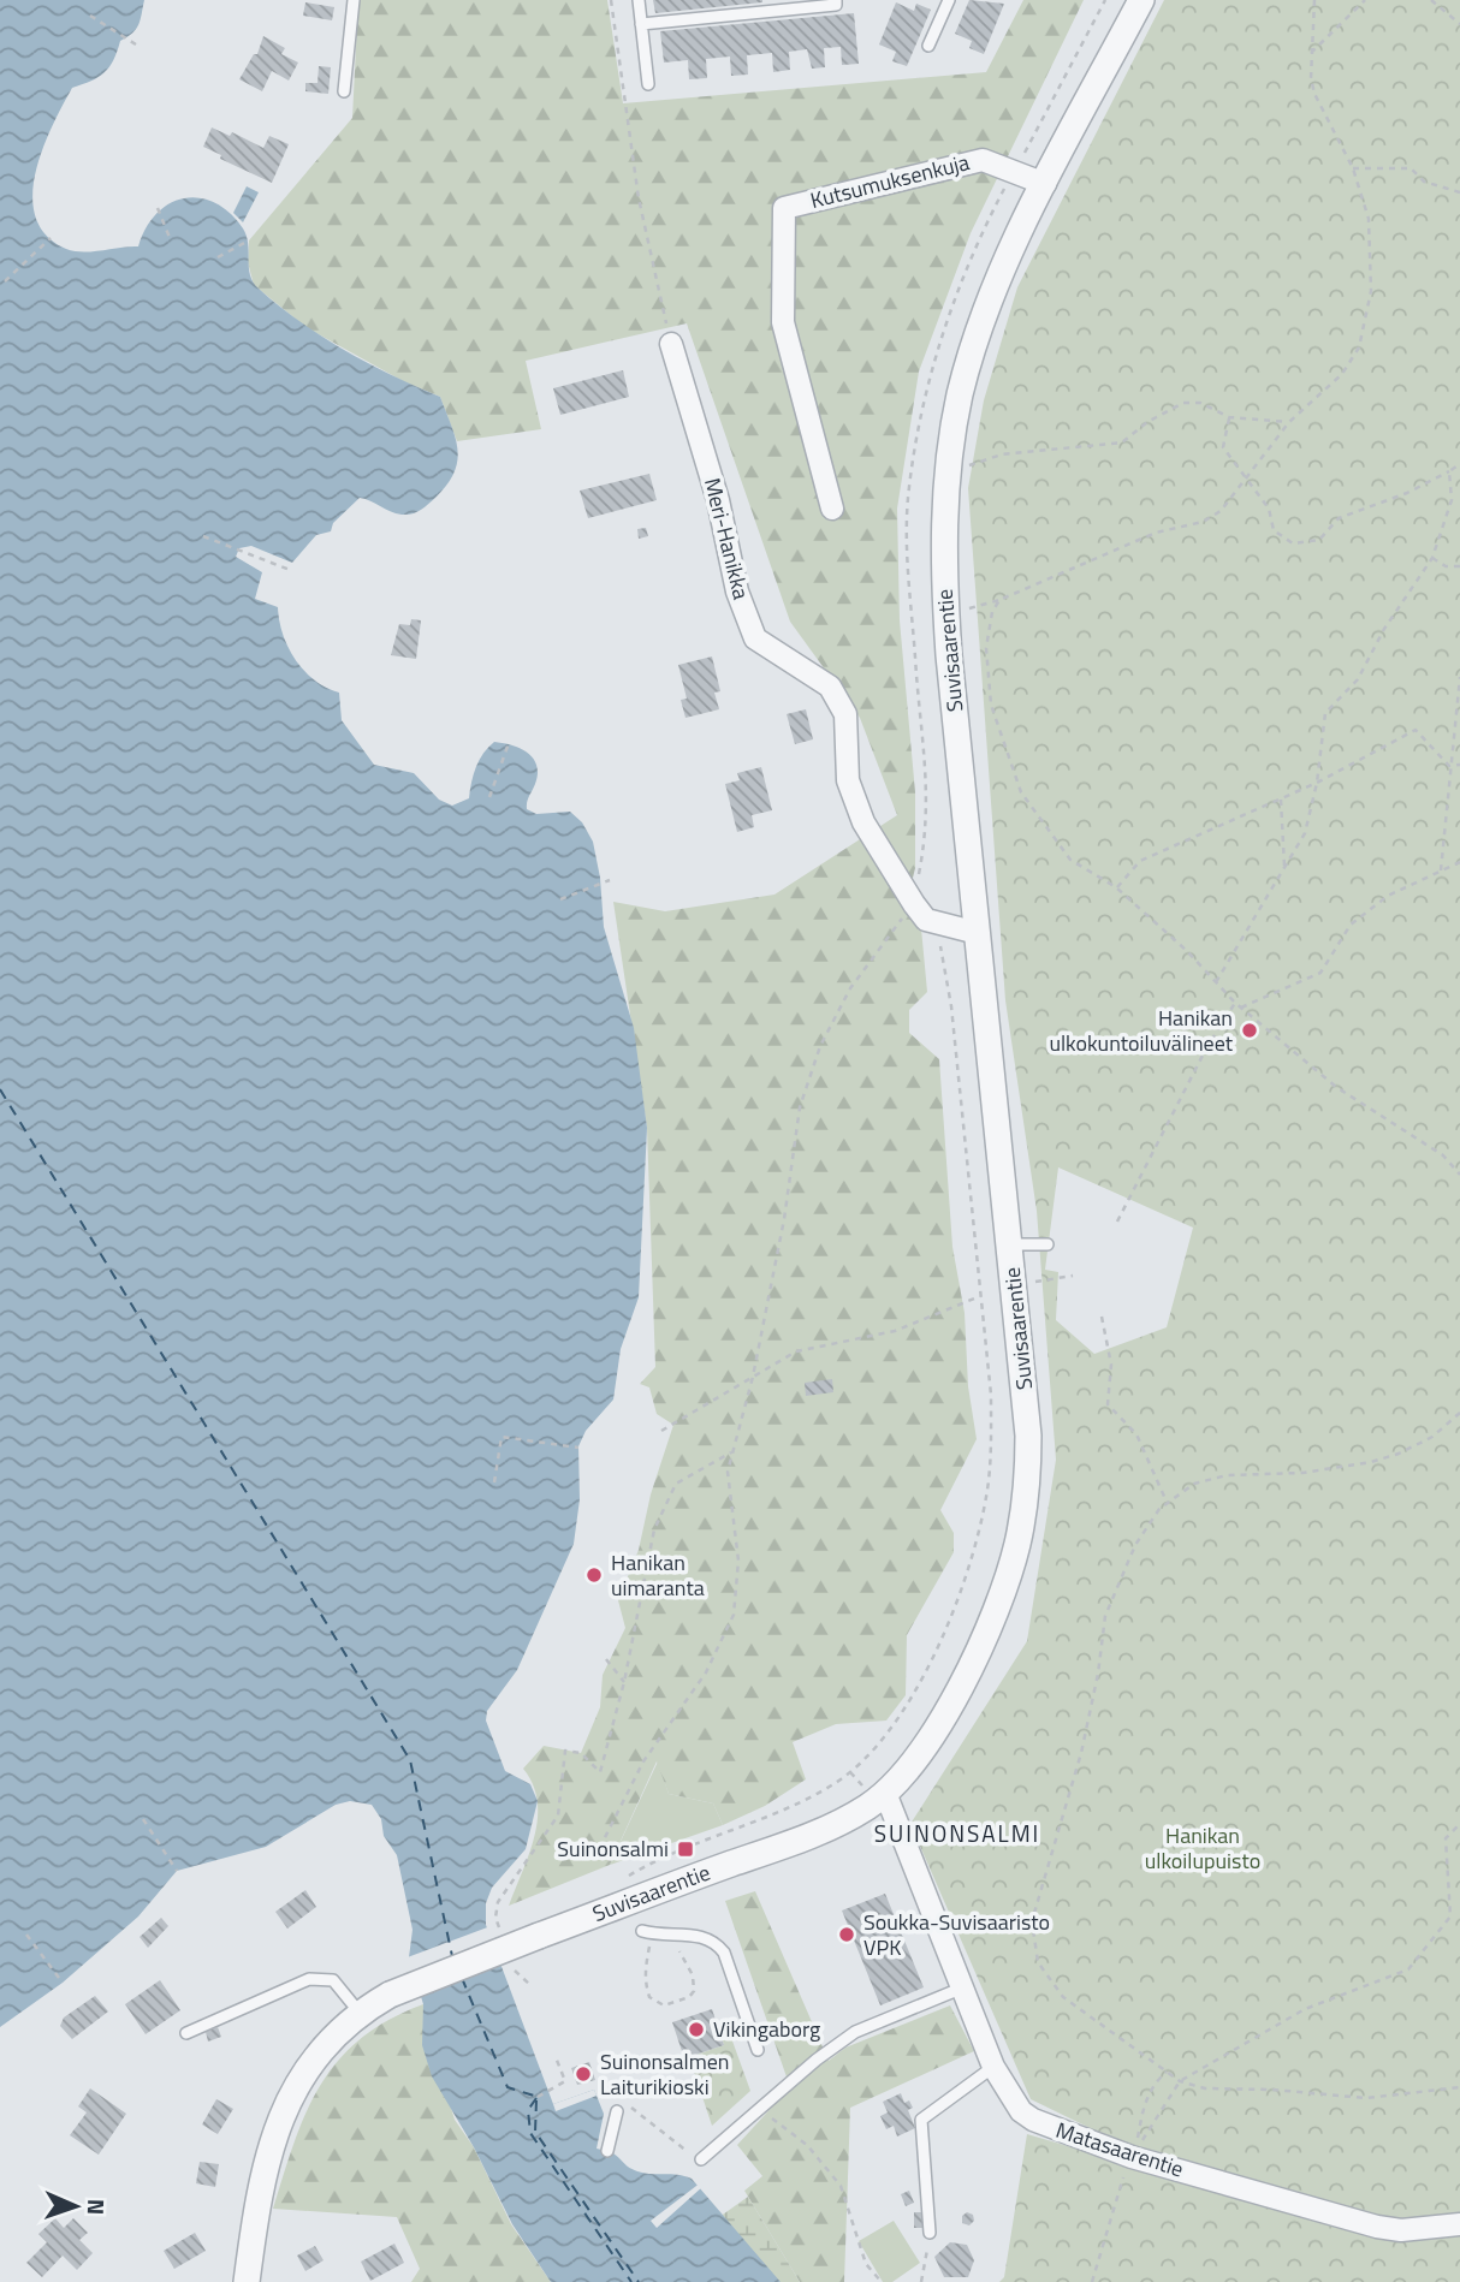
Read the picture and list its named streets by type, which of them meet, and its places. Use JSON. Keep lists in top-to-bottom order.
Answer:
{
  "streets": {
    "street": [
      "Kutsumuksenkuja",
      "Meri-Hanikka",
      "Suvisaarentie",
      "Matasaarentie"
    ]
  },
  "crossings": [
    ["Kutsumuksenkuja", "Suvisaarentie"],
    ["Suvisaarentie", "Matasaarentie"]
  ],
  "districts": ["SUINONSALMI"],
  "parks": ["Hanikan ulkoilupuisto"],
  "places": {
    "other": [
      "Hanikan ulkokuntoiluvälineet",
      "Hanikan uimaranta",
      "Soukka-Suvisaaristo VPK",
      "Vikingaborg",
      "Suinonsalmen Laiturikioski"
    ],
    "transit": ["Suinonsalmi"]
  },
  "north": "right"
}
